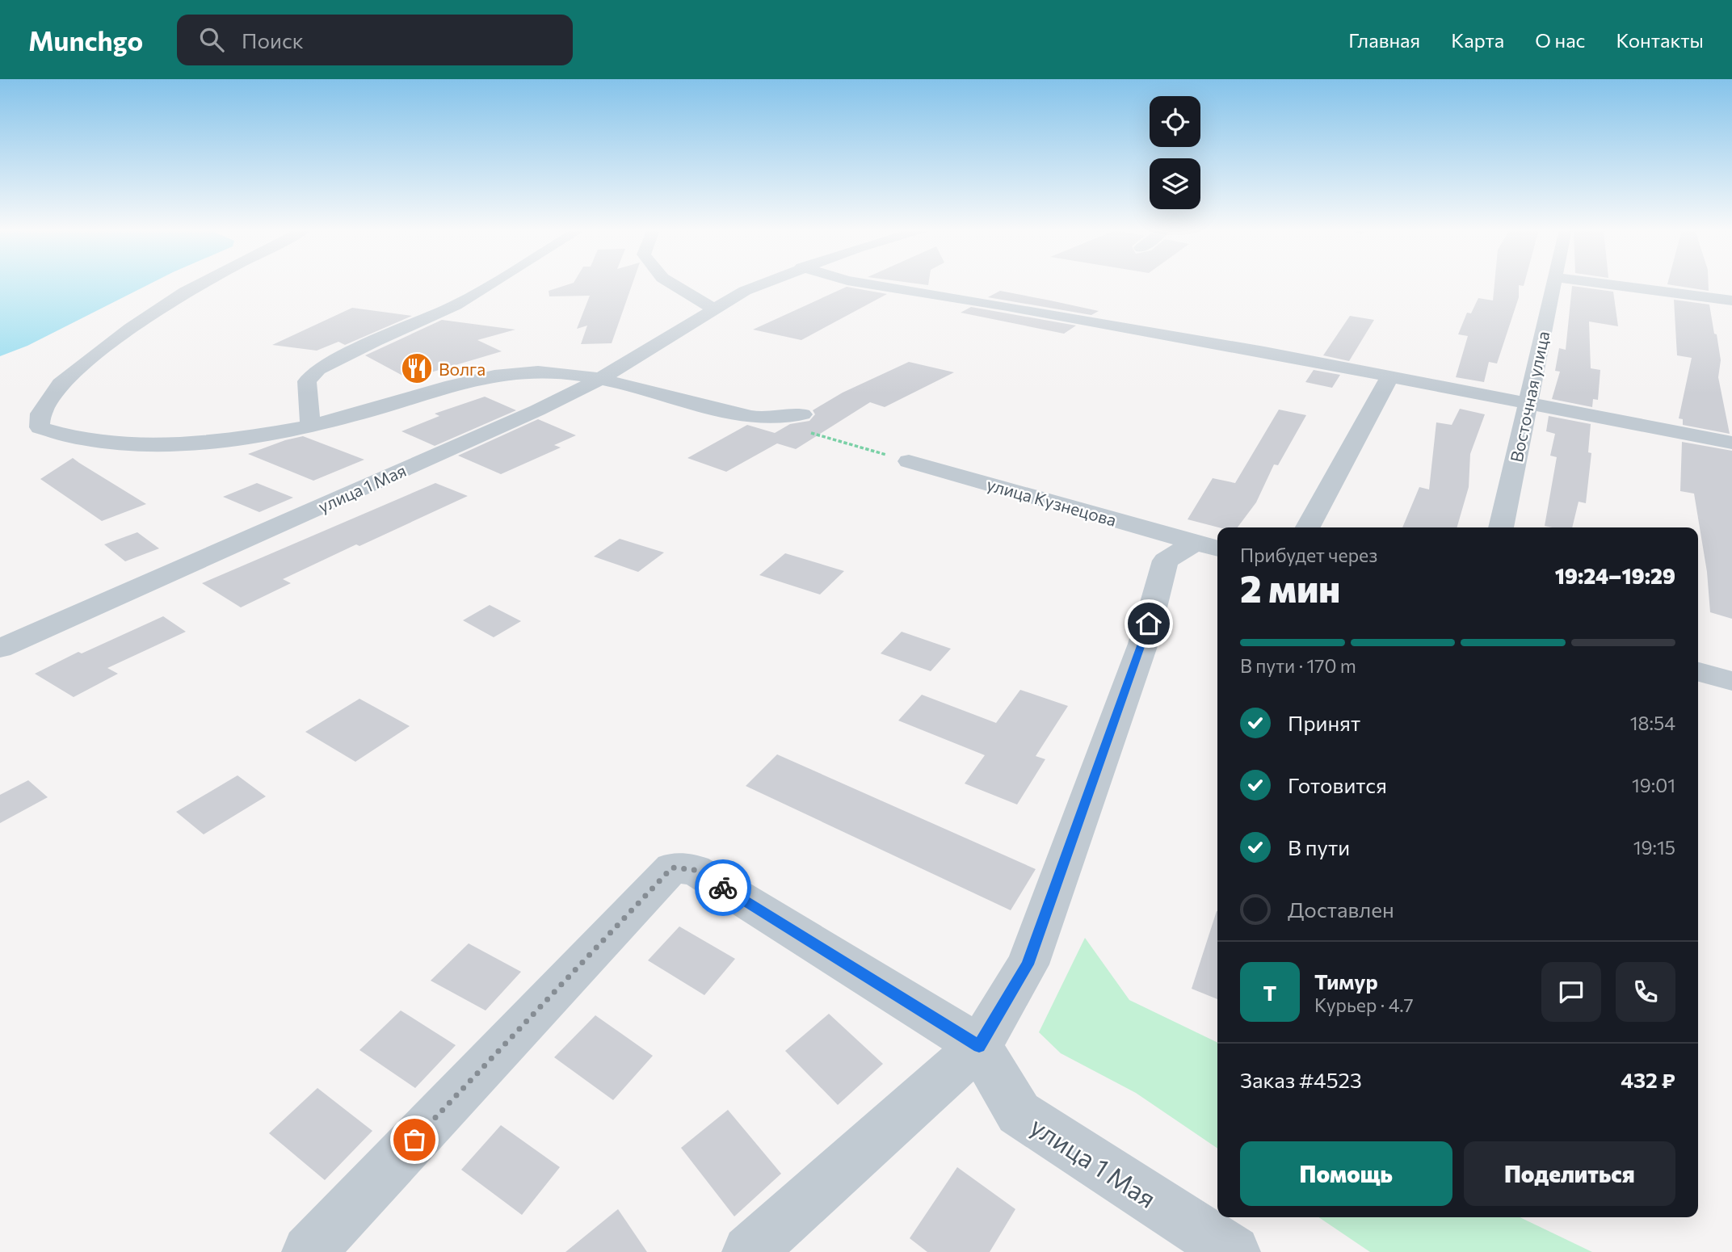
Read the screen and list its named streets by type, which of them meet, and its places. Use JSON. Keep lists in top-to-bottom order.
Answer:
{
  "streets": {
    "street": ["Восточная улица", "улица 1 Мая", "улица Кузнецова"]
  },
  "crossings": [
    ["улица 1 Мая", "улица Кузнецова"]
  ],
  "places": {
    "restaurant": ["Волга"]
  },
  "page": {
    "header": "Munchgo",
    "search": "Поиск",
    "nav": [
      "Главная",
      "Карта",
      "О нас",
      "Контакты"
    ],
    "heading": ["2 мин", "Прибудет через", "19:24–19:29"],
    "panel": [
      "Тимур",
      "Курьер · 4.7",
      "Заказ #4523",
      "432 ₽"
    ],
    "bar": "В пути · 170 m",
    "list": [
      ["Принят", "18:54"],
      ["Готовится", "19:01"],
      ["В пути", "19:15"],
      "Доставлен"
    ],
    "round": "Т",
    "buttons": ["Помощь", "Поделиться"]
  }
}
